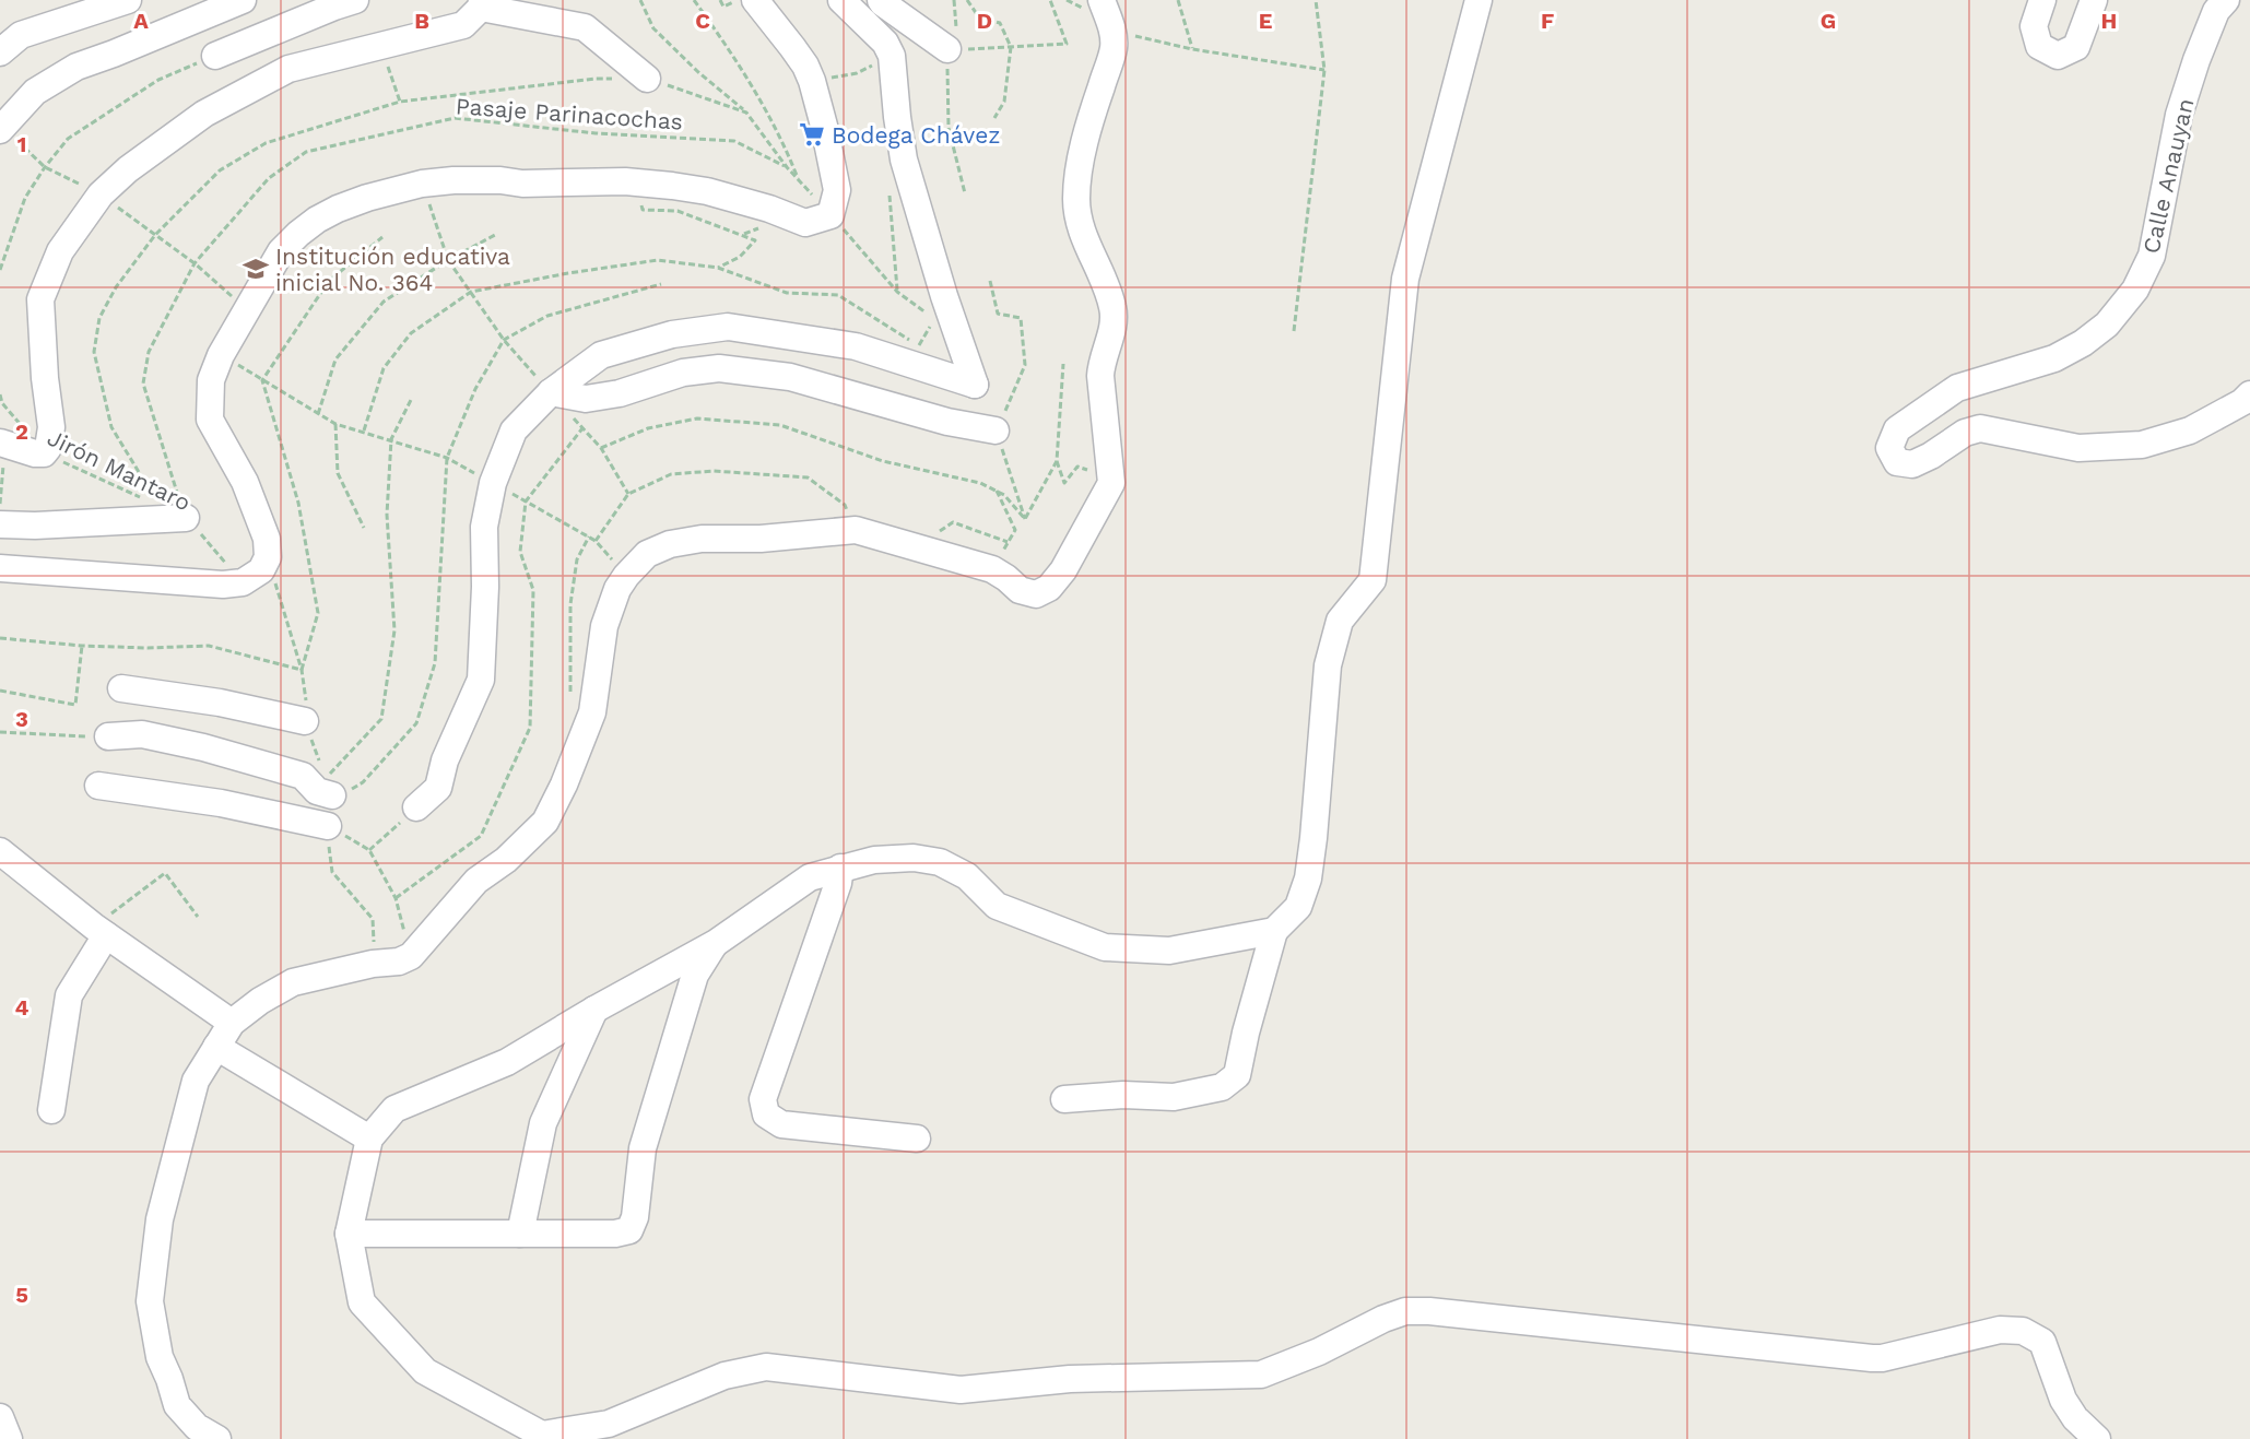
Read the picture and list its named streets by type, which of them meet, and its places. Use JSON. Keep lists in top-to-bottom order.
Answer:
{
  "streets": {
    "street": ["Calle Anauyan"],
    "path": ["Pasaje Parinacochas", "Jirón Mantaro"]
  },
  "crossings": [
    ["Pasaje Parinacochas", "Jirón Mantaro"]
  ],
  "places": {
    "supermarket": ["Bodega Chávez"],
    "school or university": ["Institución educativa inicial No. 364"]
  },
  "grid": {
    "columns": [
      "A",
      "B",
      "C",
      "D",
      "E",
      "F",
      "G",
      "H"
    ],
    "rows": [
      "1",
      "2",
      "3",
      "4",
      "5"
    ]
  }
}
